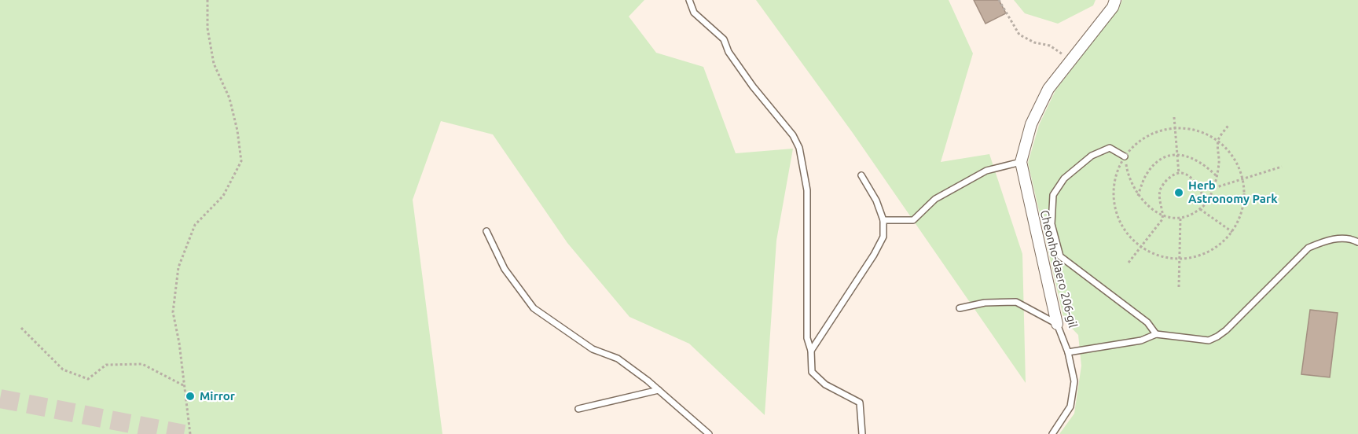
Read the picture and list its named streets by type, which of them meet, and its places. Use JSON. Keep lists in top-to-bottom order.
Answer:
{
  "streets": {
    "street": ["Cheonho-daero 206-gil"]
  },
  "places": ["Herb Astronomy Park", "Mirror"]
}
